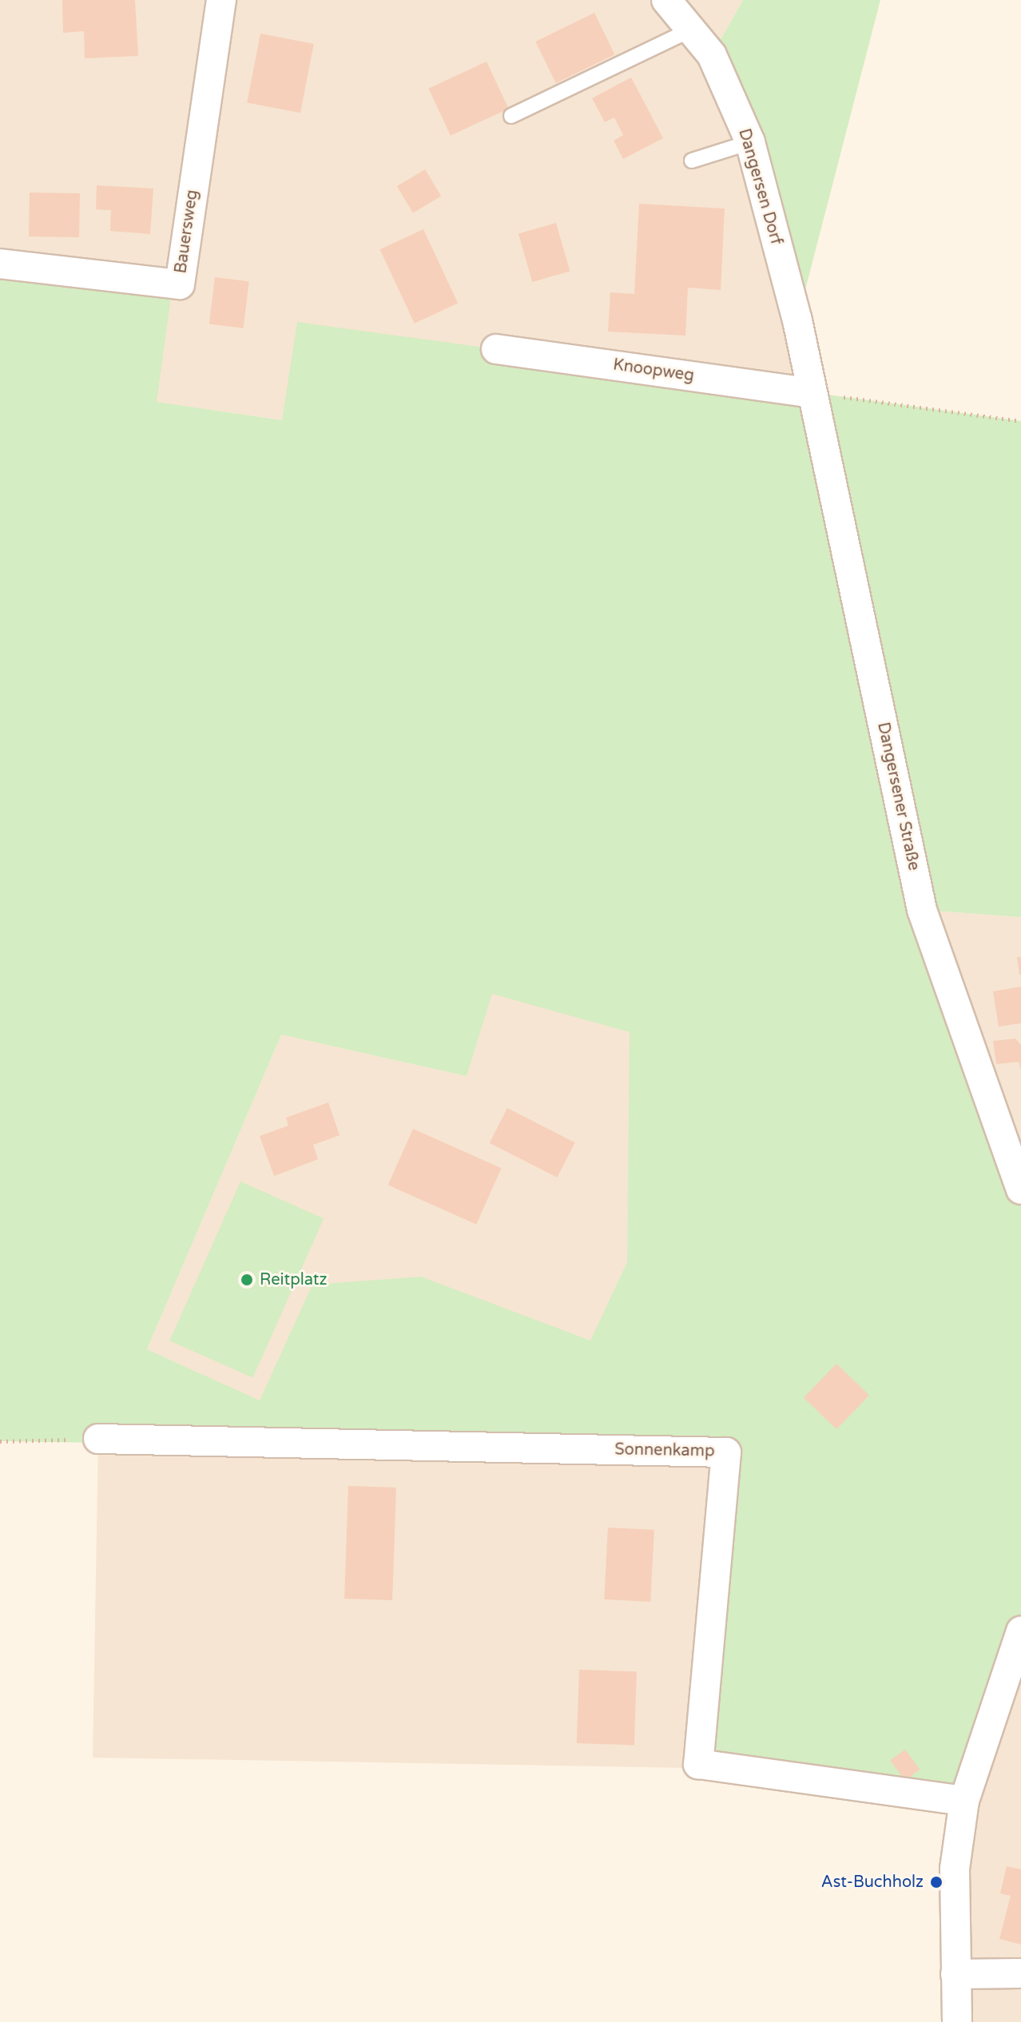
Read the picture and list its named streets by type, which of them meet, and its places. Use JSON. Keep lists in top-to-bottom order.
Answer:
{
  "streets": {
    "street": [
      "Dangersen Dorf",
      "Bauersweg",
      "Knoopweg",
      "Dangersener Straße",
      "Sonnenkamp"
    ]
  },
  "crossings": [
    ["Dangersen Dorf", "Knoopweg"],
    ["Dangersen Dorf", "Dangersener Straße"],
    ["Knoopweg", "Dangersener Straße"]
  ],
  "places": ["Reitplatz", "Ast-Buchholz"]
}
